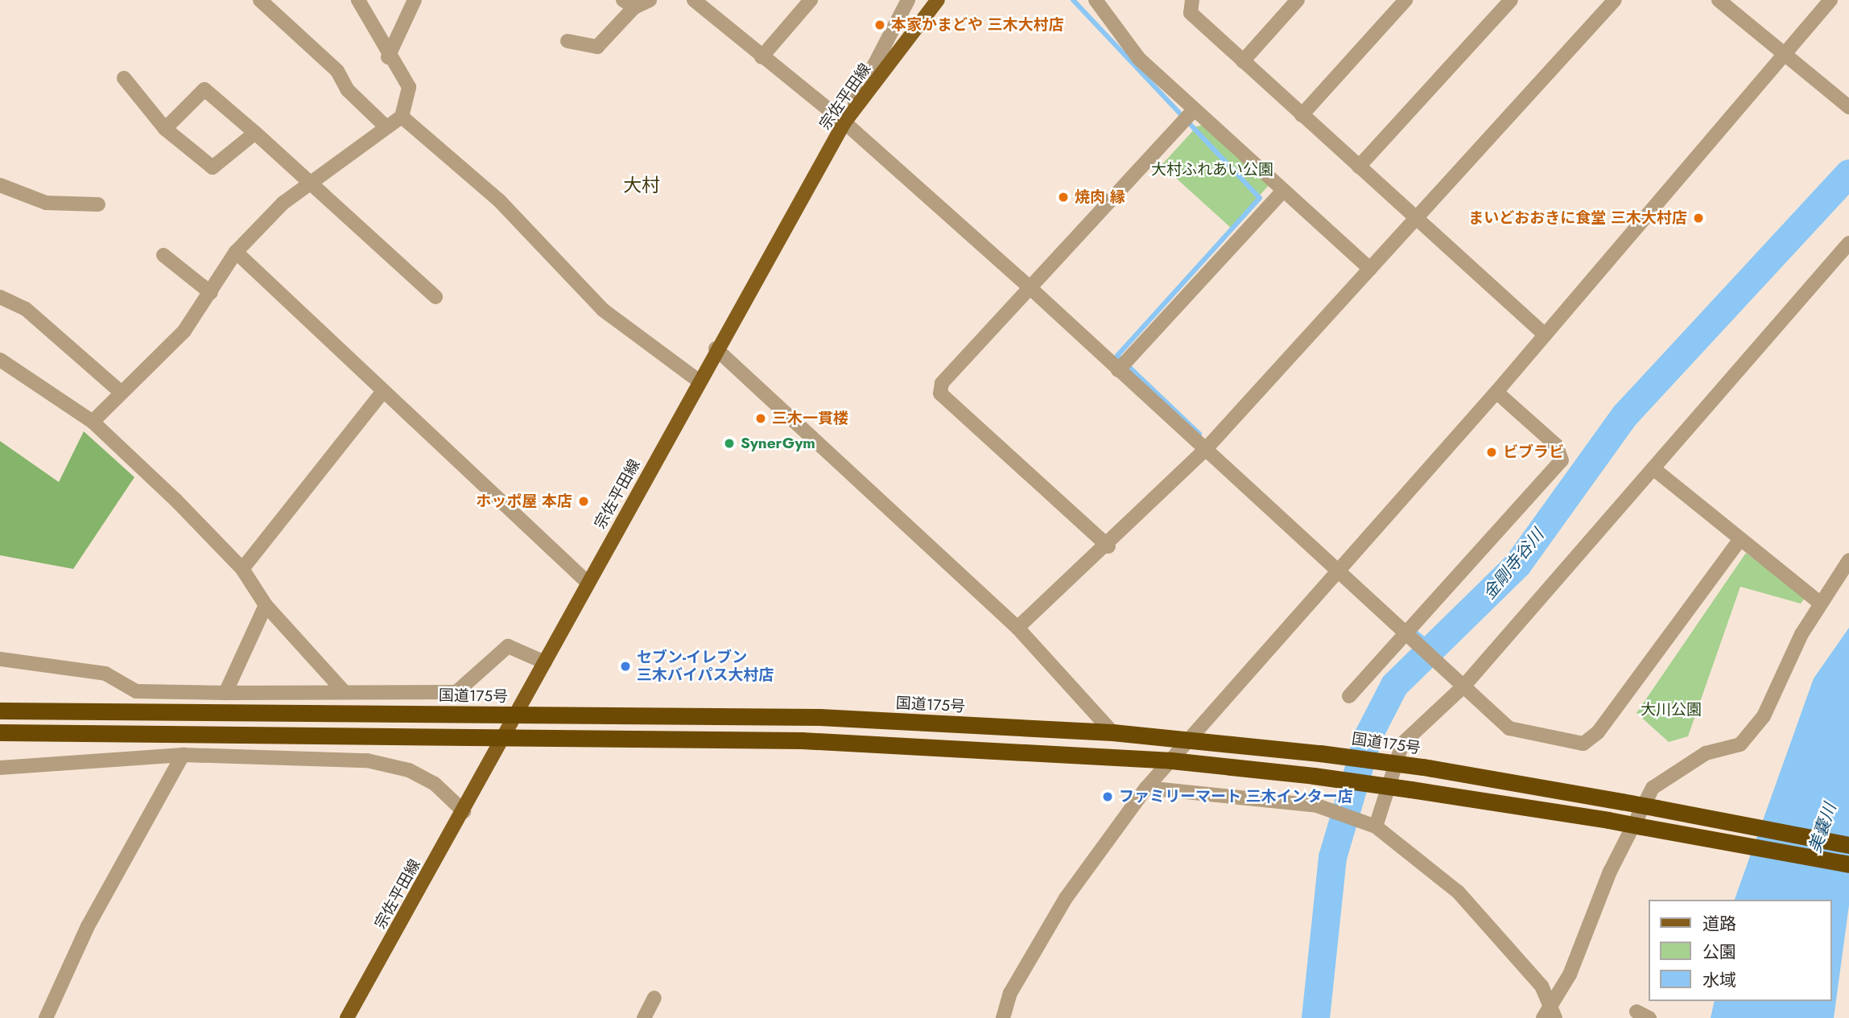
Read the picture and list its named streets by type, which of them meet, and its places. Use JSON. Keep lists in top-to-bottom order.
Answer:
{
  "streets": {
    "highway": ["国道175号"],
    "main road": ["宗佐平田線"]
  },
  "crossings": [
    ["宗佐平田線", "国道175号"]
  ],
  "districts": ["大村"],
  "water": ["金剛寺谷川", "美嚢川"],
  "parks": ["大村ふれあい公園", "大川公園"],
  "places": [
    "本家かまどや 三木大村店",
    "焼肉 縁",
    "まいどおおきに食堂 三木大村店",
    "三木一貫楼",
    "SynerGym",
    "ビブラビ",
    "ホッポ屋 本店",
    "セブン-イレブン 三木バイパス大村店",
    "ファミリーマート 三木インター店"
  ],
  "legend": ["道路", "公園", "水域"]
}
